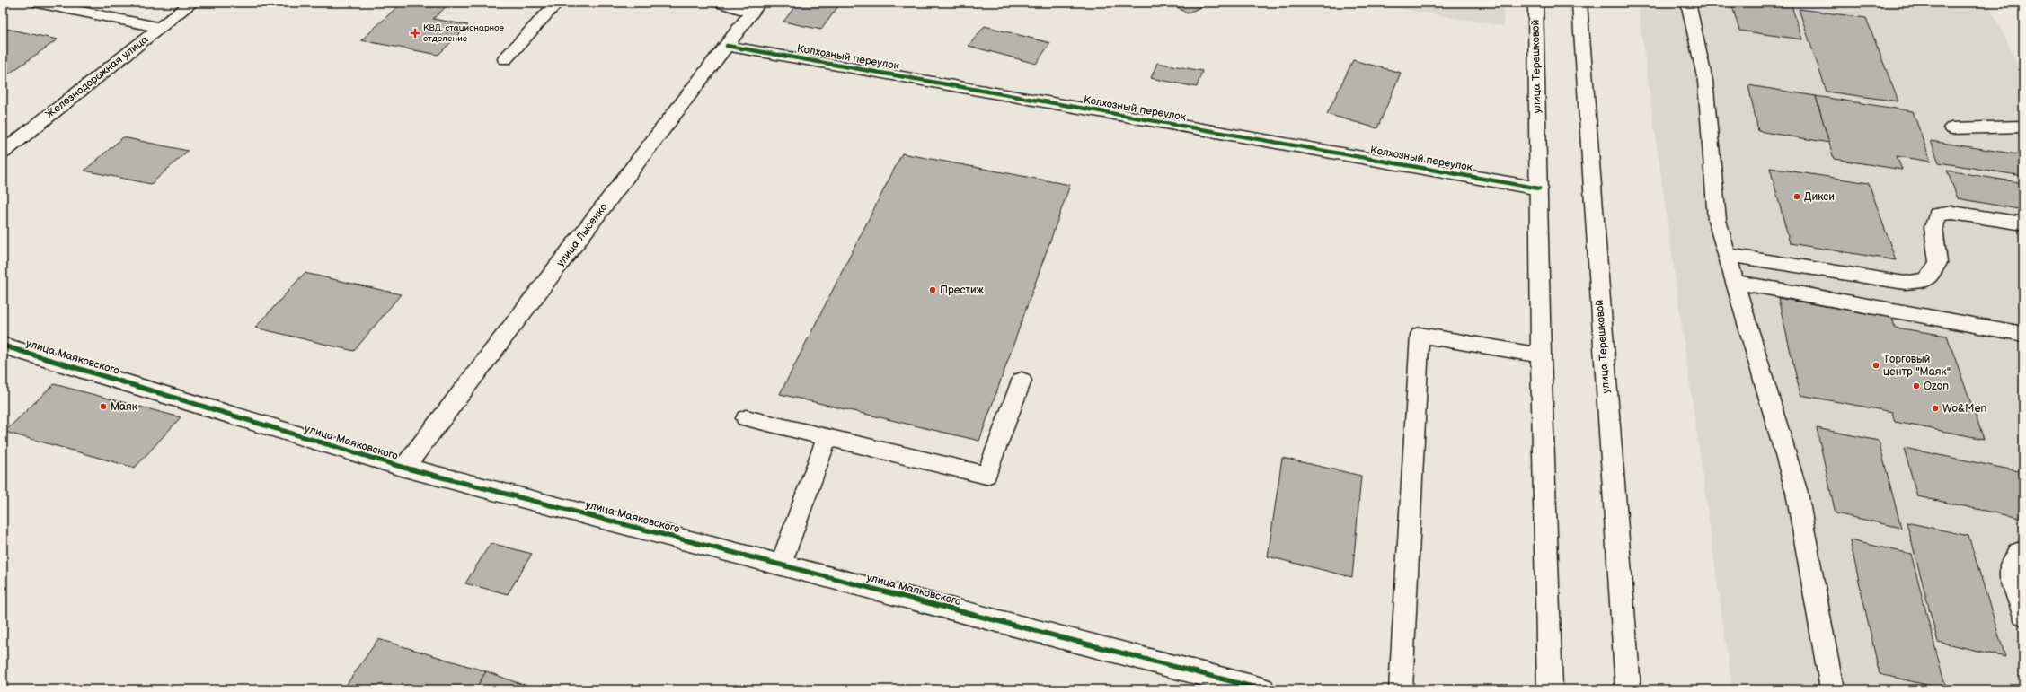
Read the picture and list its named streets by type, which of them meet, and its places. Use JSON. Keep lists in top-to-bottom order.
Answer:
{
  "streets": {
    "main road": [
      "Колхозный переулок",
      "улица Терешковой",
      "Железнодорожная улица",
      "улица Лысенко",
      "улица Маяковского"
    ]
  },
  "crossings": [
    ["Колхозный переулок", "улица Терешковой"],
    ["Колхозный переулок", "улица Лысенко"],
    ["улица Лысенко", "улица Маяковского"]
  ],
  "places": {
    "health": ["КВД, стационарное отделение"],
    "other": [
      "Дикси",
      "Престиж",
      "Торговый центр \"Маяк\"",
      "Ozon",
      "Маяк",
      "Wo&Men"
    ]
  }
}
